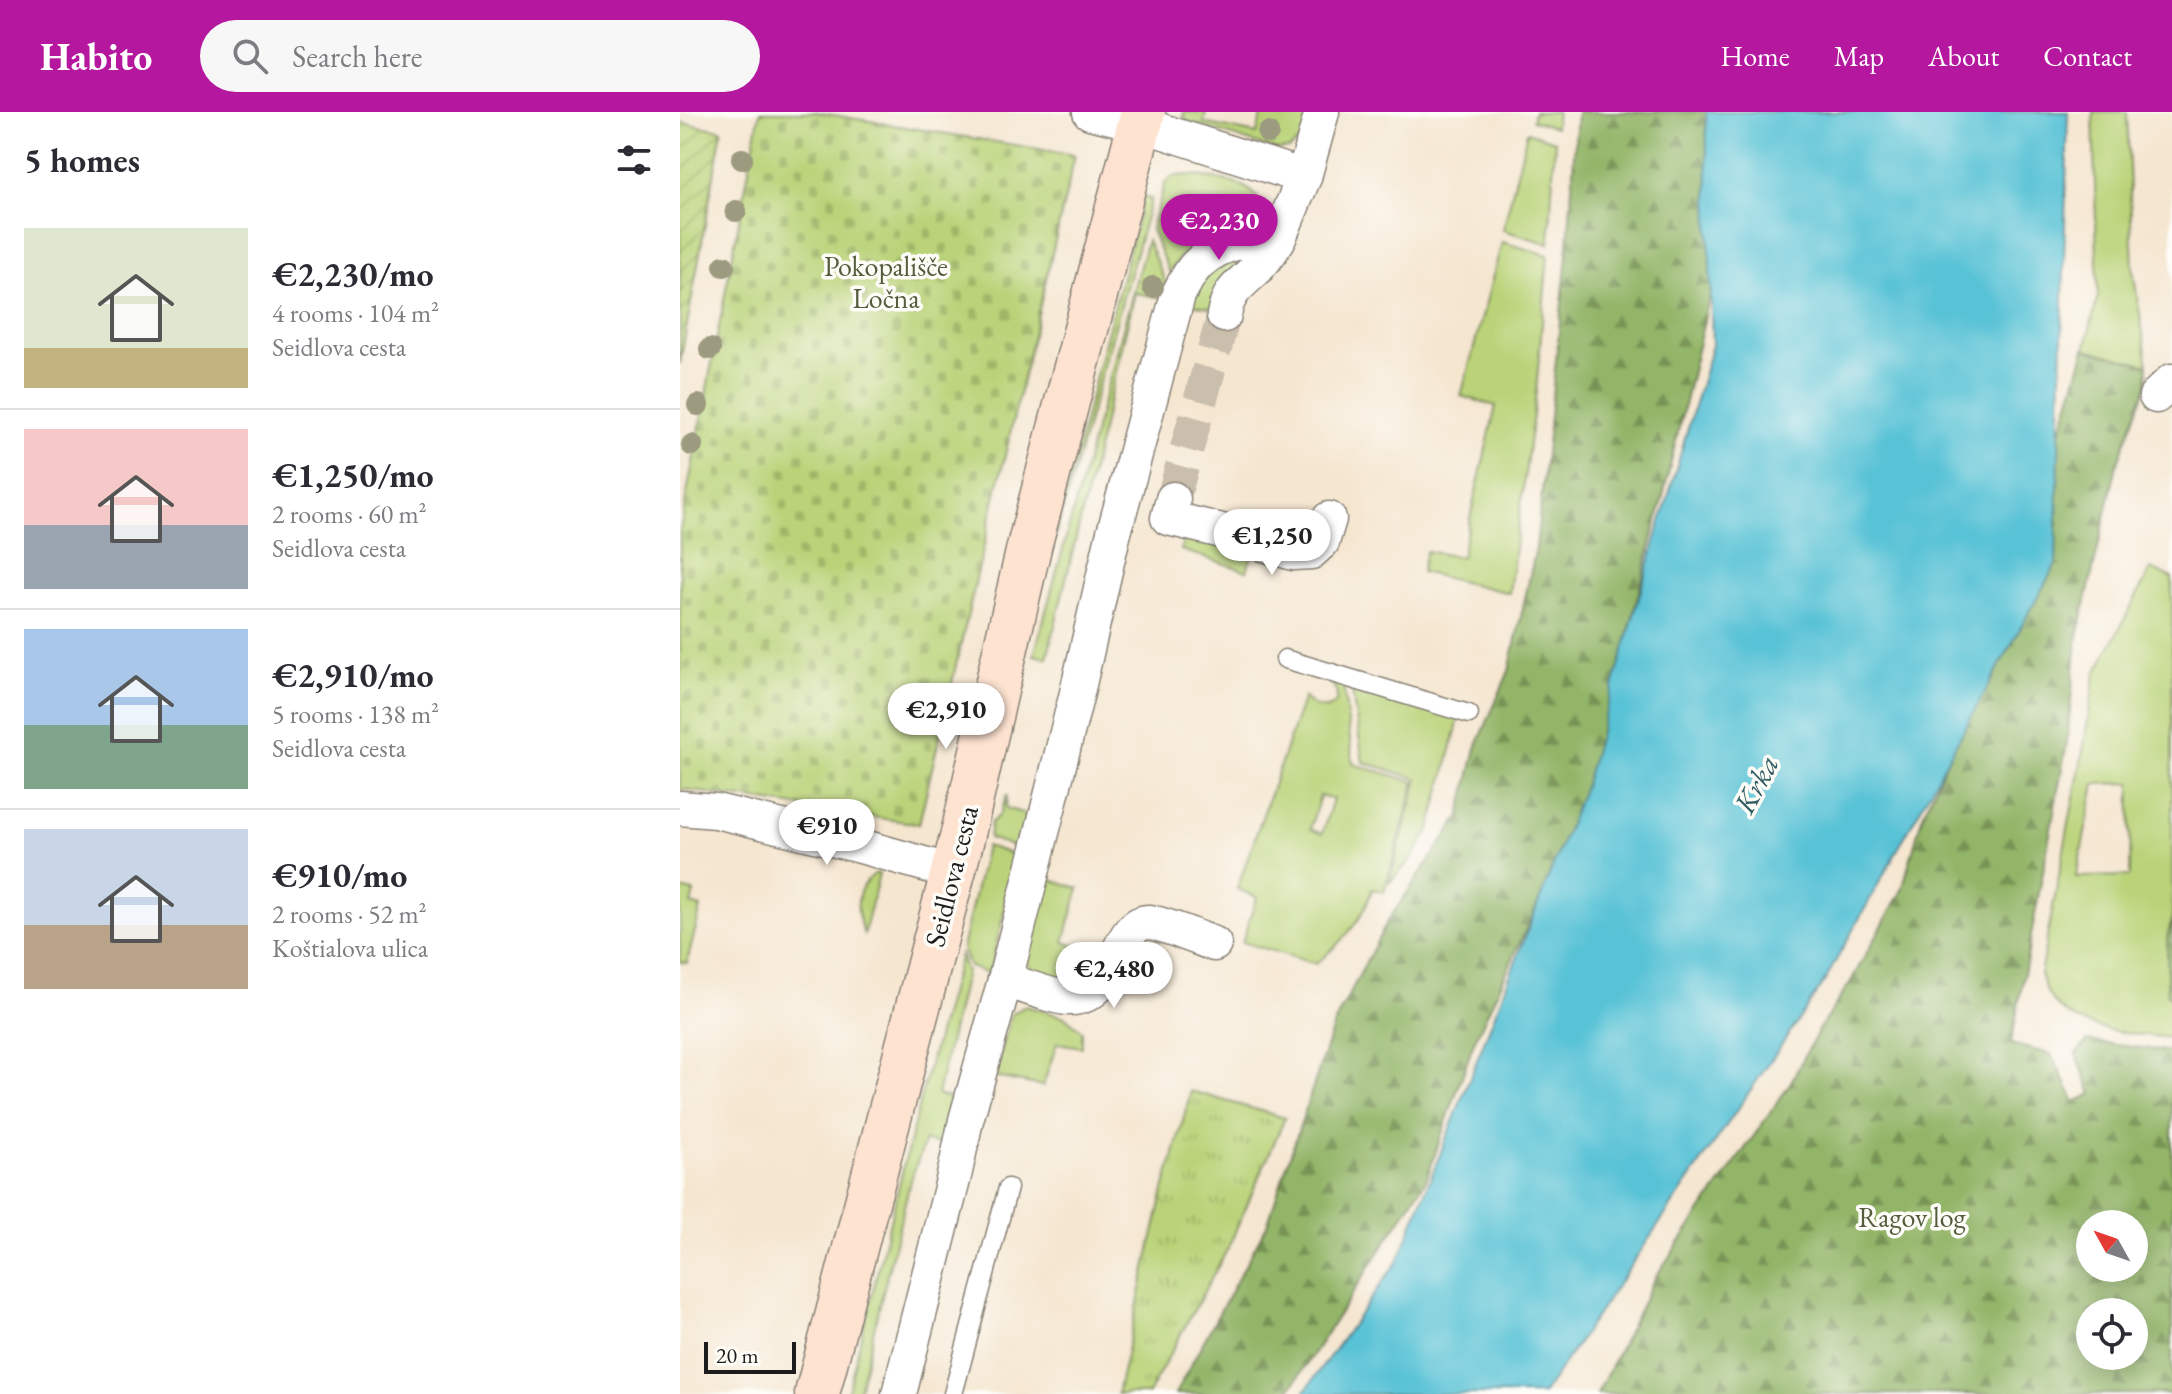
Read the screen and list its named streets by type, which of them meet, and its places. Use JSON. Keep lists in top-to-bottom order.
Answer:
{
  "streets": {
    "street": ["Seidlova cesta"]
  },
  "water": ["Krka"],
  "parks": ["Pokopališče Ločna", "Ragov log"],
  "scale_bar": "20 m",
  "north": "top left",
  "page": {
    "header": "Habito",
    "search": "Search here",
    "nav": [
      "Home",
      "Map",
      "About",
      "Contact"
    ],
    "heading": "5 homes",
    "price": [
      "€2,230",
      "€1,250",
      "€2,910",
      "€910",
      "€2,480"
    ],
    "list": [
      {
        "name": "€2,230/mo",
        "note": "4 rooms · 104 m² · Seidlova cesta"
      },
      {
        "name": "€1,250/mo",
        "note": "2 rooms · 60 m² · Seidlova cesta"
      },
      {
        "name": "€2,910/mo",
        "note": "5 rooms · 138 m² · Seidlova cesta"
      },
      {
        "name": "€910/mo",
        "note": "2 rooms · 52 m² · Koštialova ulica"
      }
    ],
    "scale": "20 m"
  }
}
